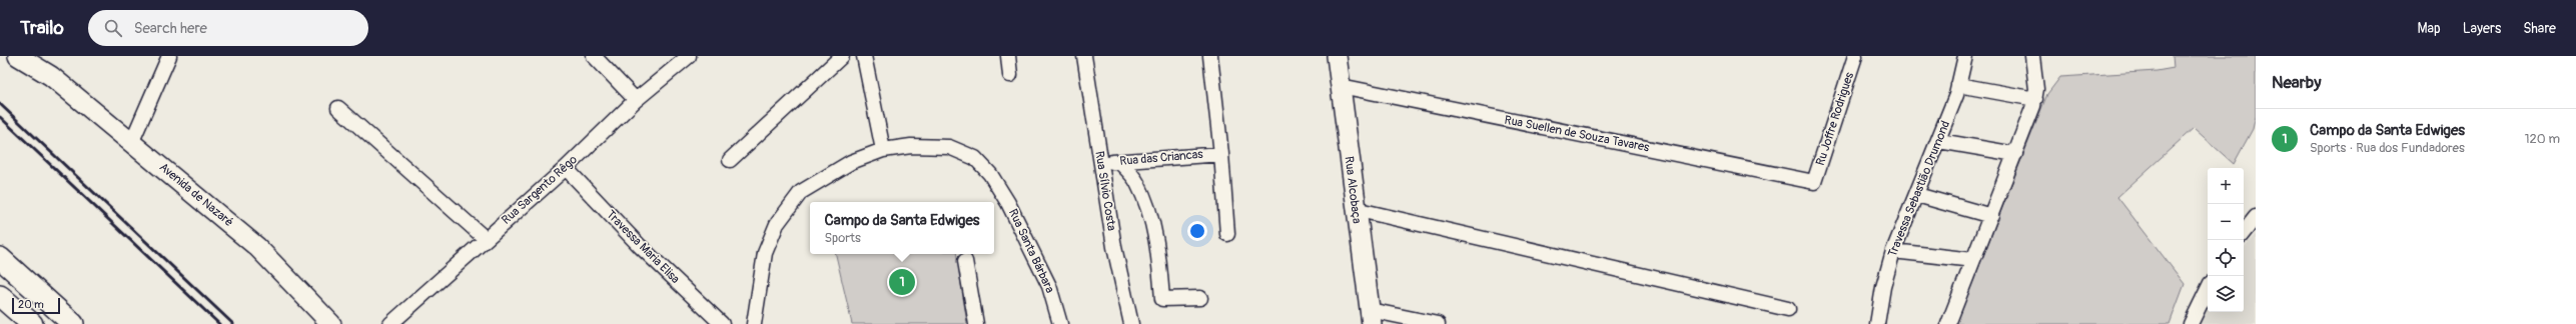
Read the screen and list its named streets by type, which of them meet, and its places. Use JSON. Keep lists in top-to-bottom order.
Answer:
{
  "streets": {
    "main road": ["Rua Alcobaça", "Avenida de Nazaré"],
    "street": [
      "Ru Joffre Rodrigues",
      "Rua Suellen de Souza Tavares",
      "Rua das Criancas",
      "Travessa Sebastião Drumond",
      "Rua Sargento Rêgo",
      "Rua Sílvio Costa",
      "Travessa Maria Elisa",
      "Rua Santa Bárbara"
    ]
  },
  "crossings": [
    ["Ru Joffre Rodrigues", "Rua Suellen de Souza Tavares"],
    ["Rua Suellen de Souza Tavares", "Rua Alcobaça"],
    ["Rua das Criancas", "Rua Sílvio Costa"],
    ["Rua Sargento Rêgo", "Travessa Maria Elisa"]
  ],
  "scale_bar": "20 m",
  "page": {
    "header": "Trailo",
    "search": "Search here",
    "nav": ["Map", "Layers", "Share"],
    "heading": "Nearby",
    "list": [
      {
        "mark": "1",
        "name": "Campo da Santa Edwiges",
        "note": "Sports · Rua dos Fundadores",
        "value": "120 m"
      }
    ],
    "map_buttons": ["+", "−"],
    "popup": ["Campo da Santa Edwiges", "Sports"],
    "pins": "1",
    "scale": "20 m"
  }
}
